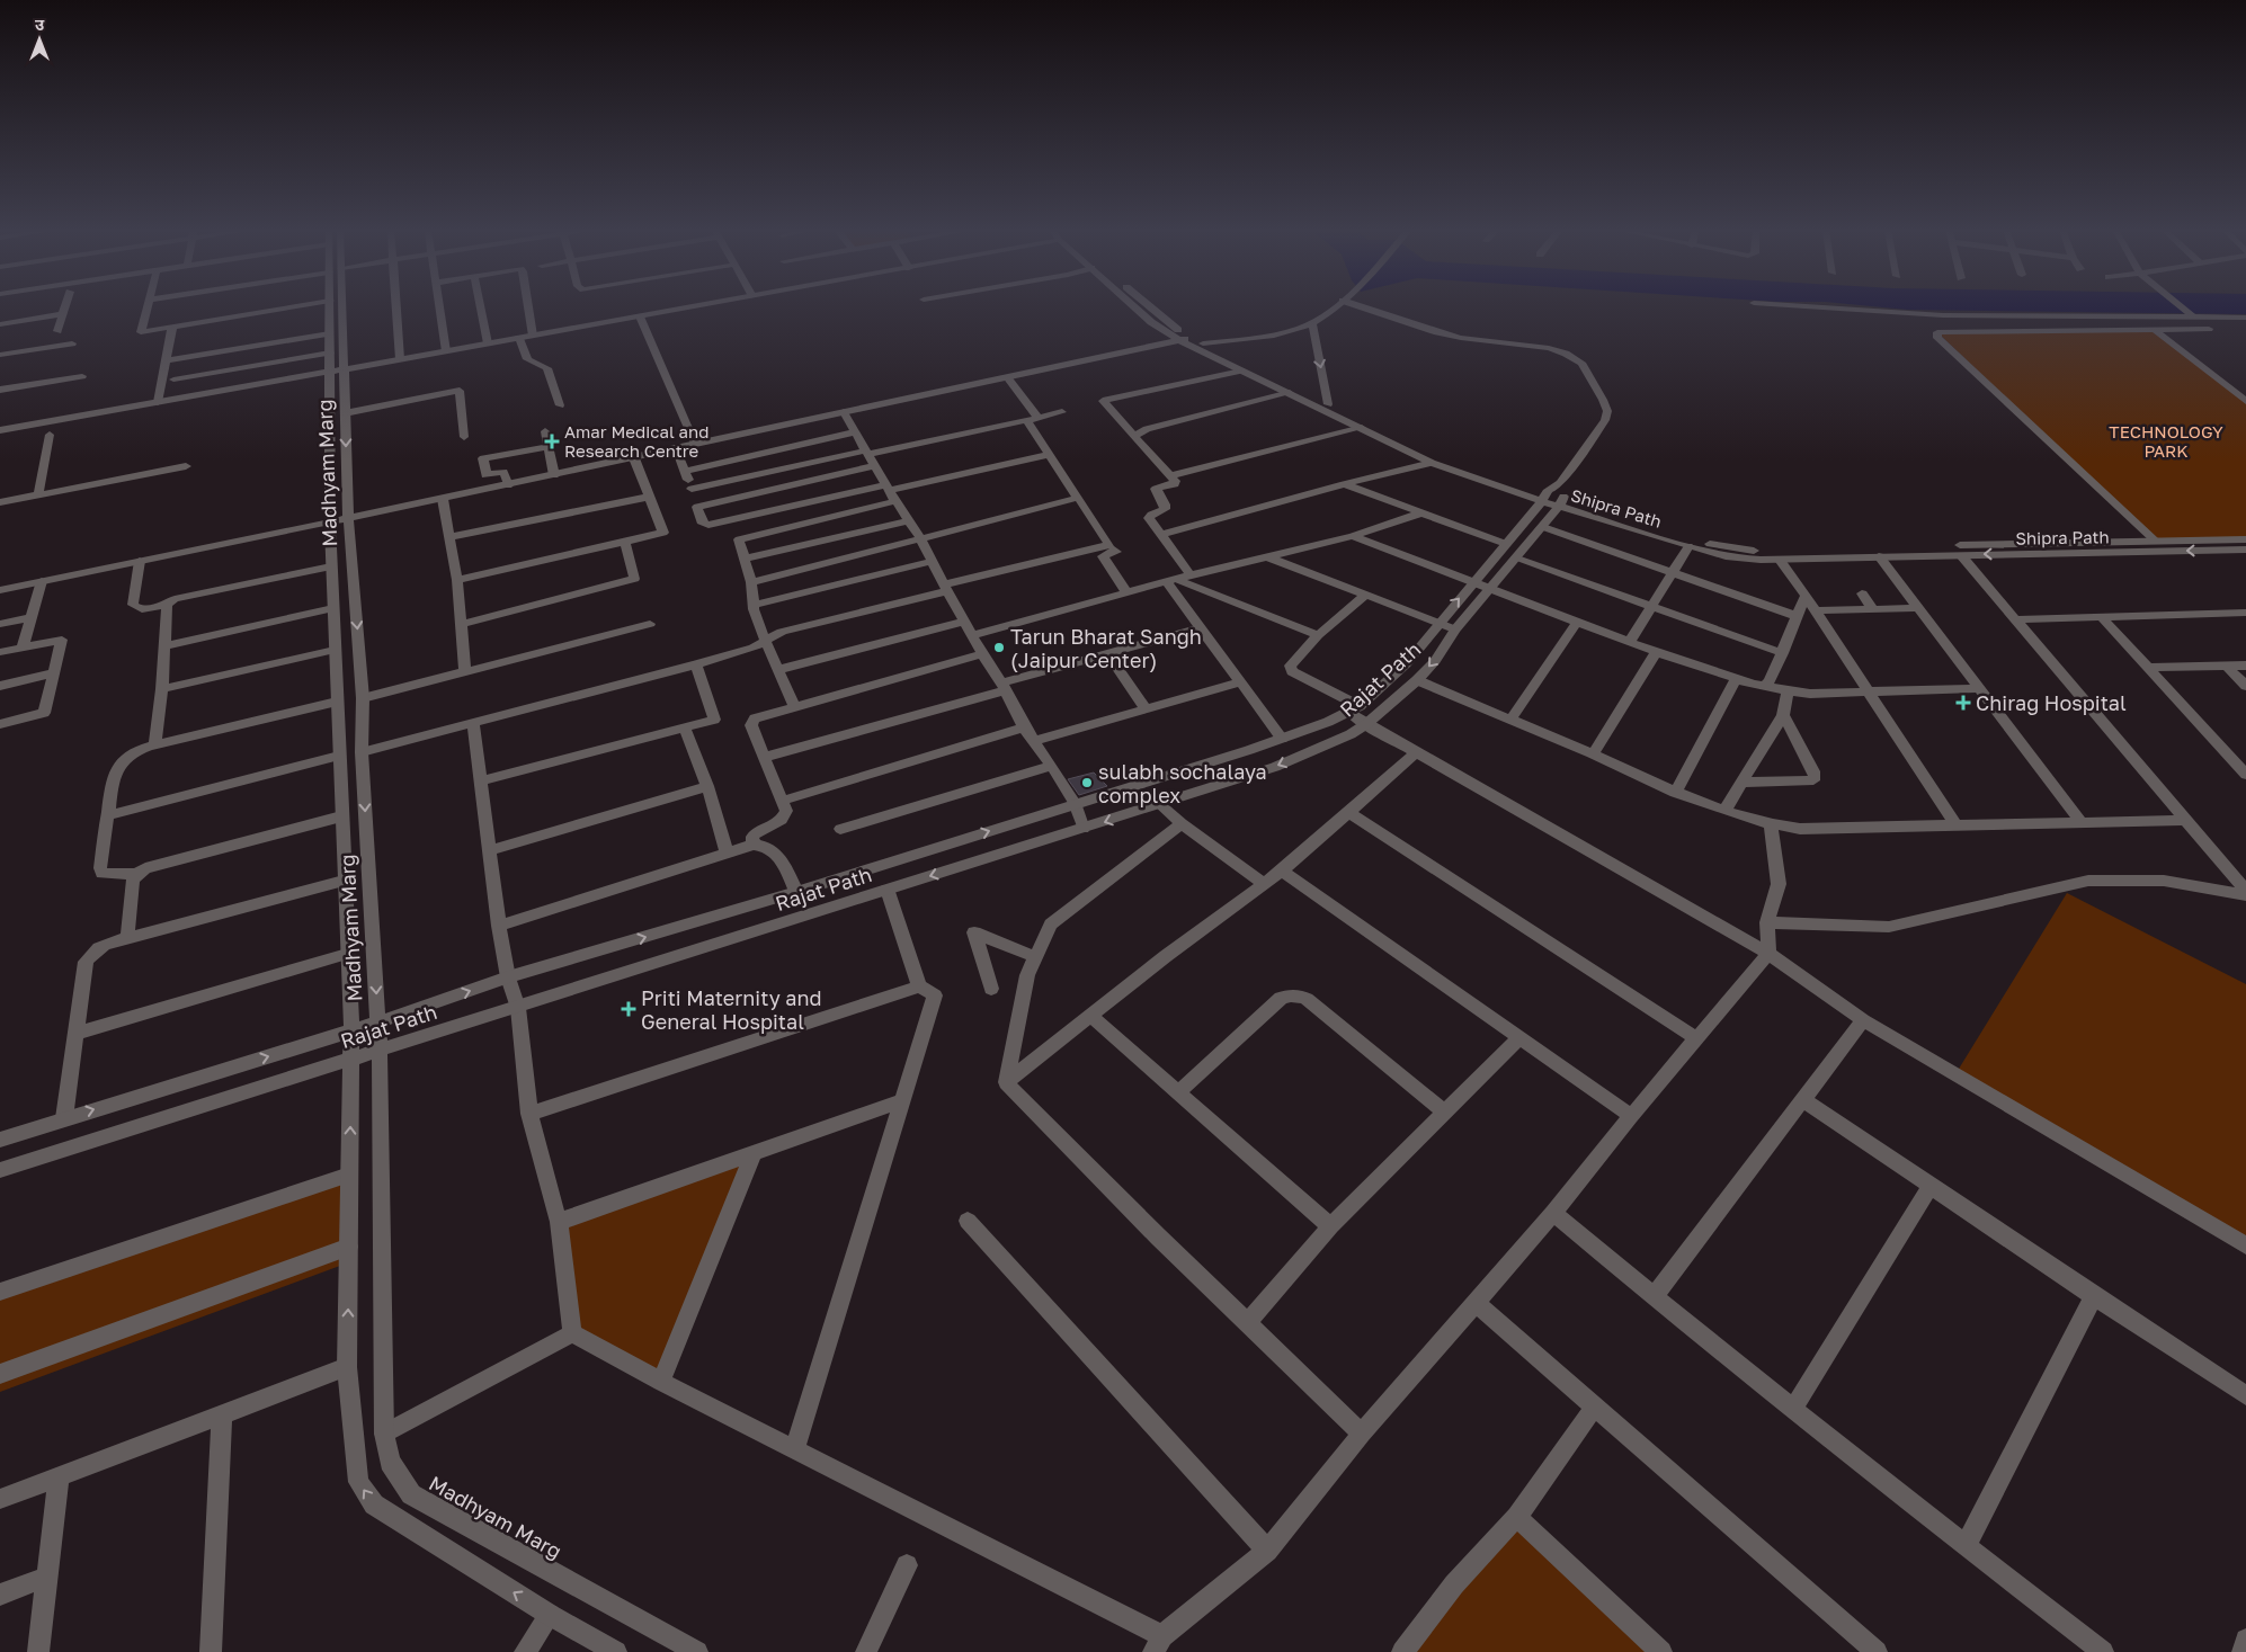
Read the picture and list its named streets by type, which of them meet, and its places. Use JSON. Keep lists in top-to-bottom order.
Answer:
{
  "streets": {
    "street": ["Madhyam Marg", "Shipra Path", "Rajat Path"]
  },
  "crossings": [
    ["Madhyam Marg", "Rajat Path"],
    ["Shipra Path", "Rajat Path"]
  ],
  "parks": ["TECHNOLOGY PARK"],
  "places": {
    "health": ["Amar Medical and Research Centre", "Chirag Hospital", "Priti Maternity and General Hospital"],
    "other": ["Tarun Bharat Sangh (Jaipur Center)", "sulabh sochalaya complex"]
  },
  "north": "top"
}
